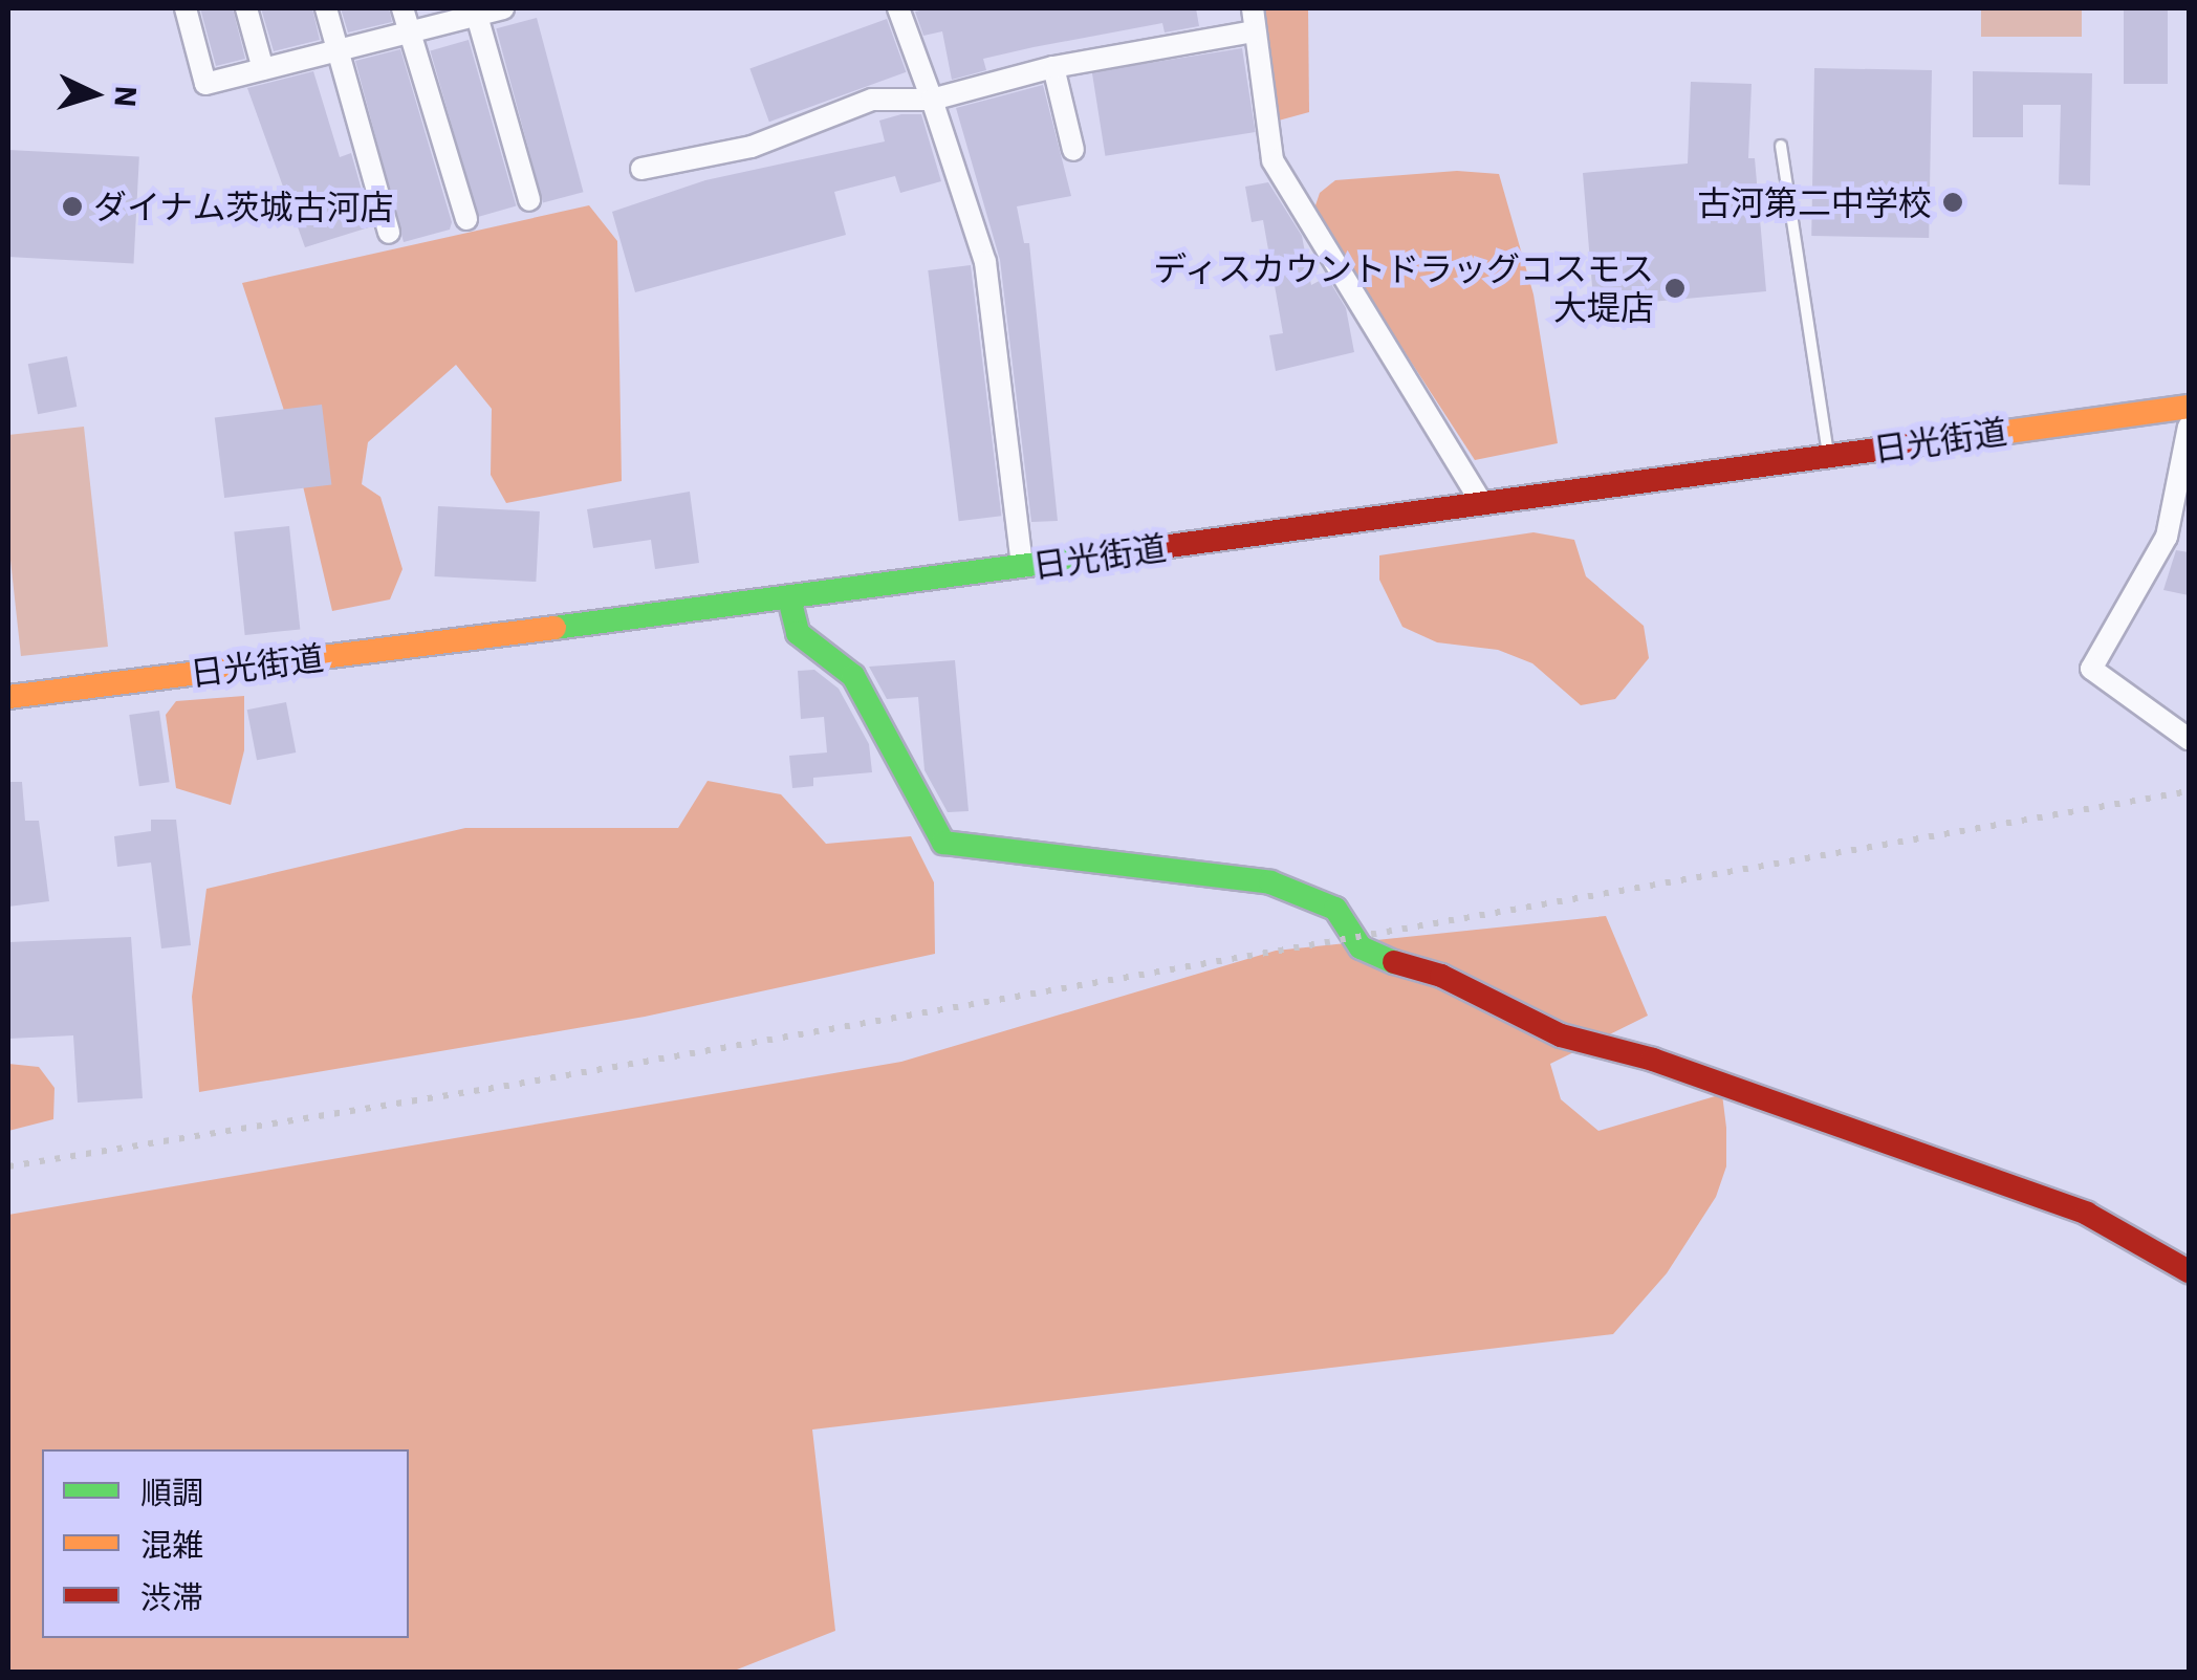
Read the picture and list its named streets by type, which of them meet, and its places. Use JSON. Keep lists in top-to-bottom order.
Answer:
{
  "streets": {
    "main road": ["日光街道"]
  },
  "places": ["古河第二中学校", "ダイナム茨城古河店", "ディスカウントドラッグコスモス 大堤店"],
  "legend": ["順調", "混雑", "渋滞"],
  "north": "right"
}
